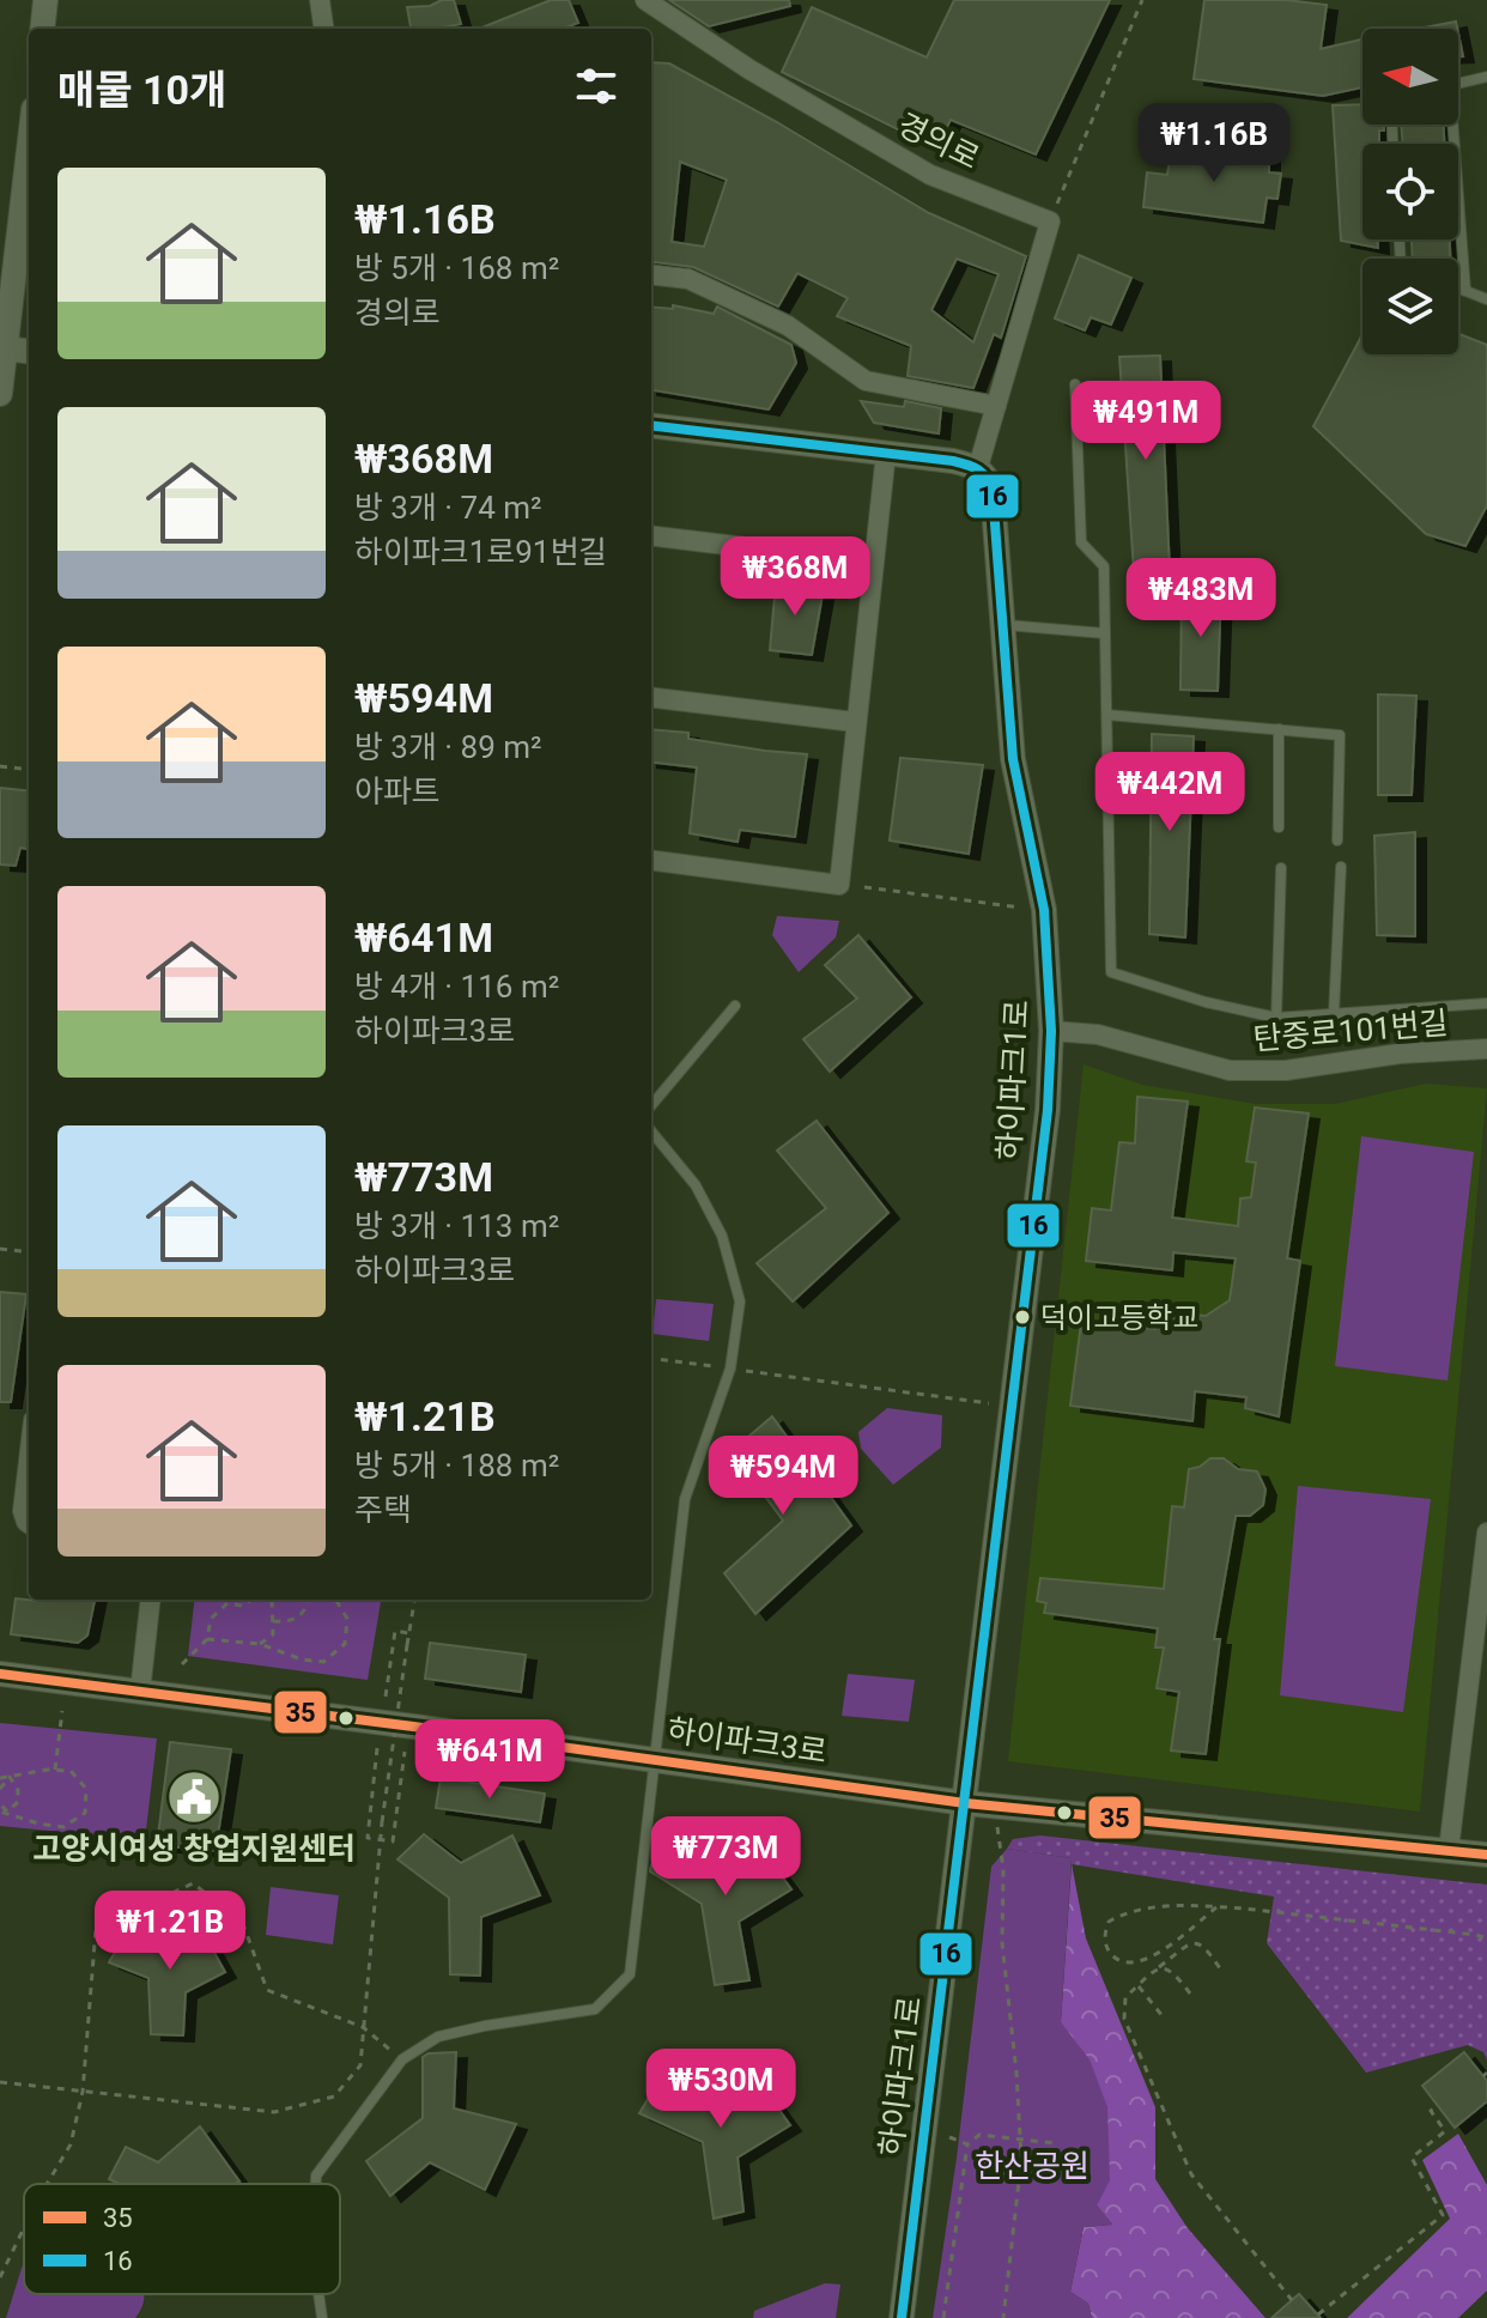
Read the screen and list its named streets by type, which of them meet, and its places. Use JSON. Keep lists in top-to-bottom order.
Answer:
{
  "streets": {
    "street": [
      "경의로",
      "탄중로101번길",
      "하이파크1로",
      "하이파크3로"
    ]
  },
  "crossings": [
    ["탄중로101번길", "하이파크1로"],
    ["하이파크1로", "하이파크3로"]
  ],
  "parks": ["한산공원"],
  "places": {
    "other": ["덕이고등학교"],
    "public building": ["고양시여성 창업지원센터"]
  },
  "lines": ["transit line 16", "transit line 35"],
  "legend": ["35", "16"],
  "north": "left",
  "page": {
    "heading": "매물 10개",
    "price": [
      "₩1.16B",
      "₩491M",
      "₩368M",
      "₩483M",
      "₩442M",
      "₩594M",
      "₩641M",
      "₩773M",
      "₩1.21B",
      "₩530M"
    ],
    "list": [
      {
        "name": "₩1.16B",
        "note": "방 5개 · 168 m² · 경의로"
      },
      {
        "name": "₩368M",
        "note": "방 3개 · 74 m² · 하이파크1로91번길"
      },
      {
        "name": "₩594M",
        "note": "방 3개 · 89 m² · 아파트"
      },
      {
        "name": "₩641M",
        "note": "방 4개 · 116 m² · 하이파크3로"
      },
      {
        "name": "₩773M",
        "note": "방 3개 · 113 m² · 하이파크3로"
      },
      {
        "name": "₩1.21B",
        "note": "방 5개 · 188 m² · 주택"
      }
    ]
  }
}
